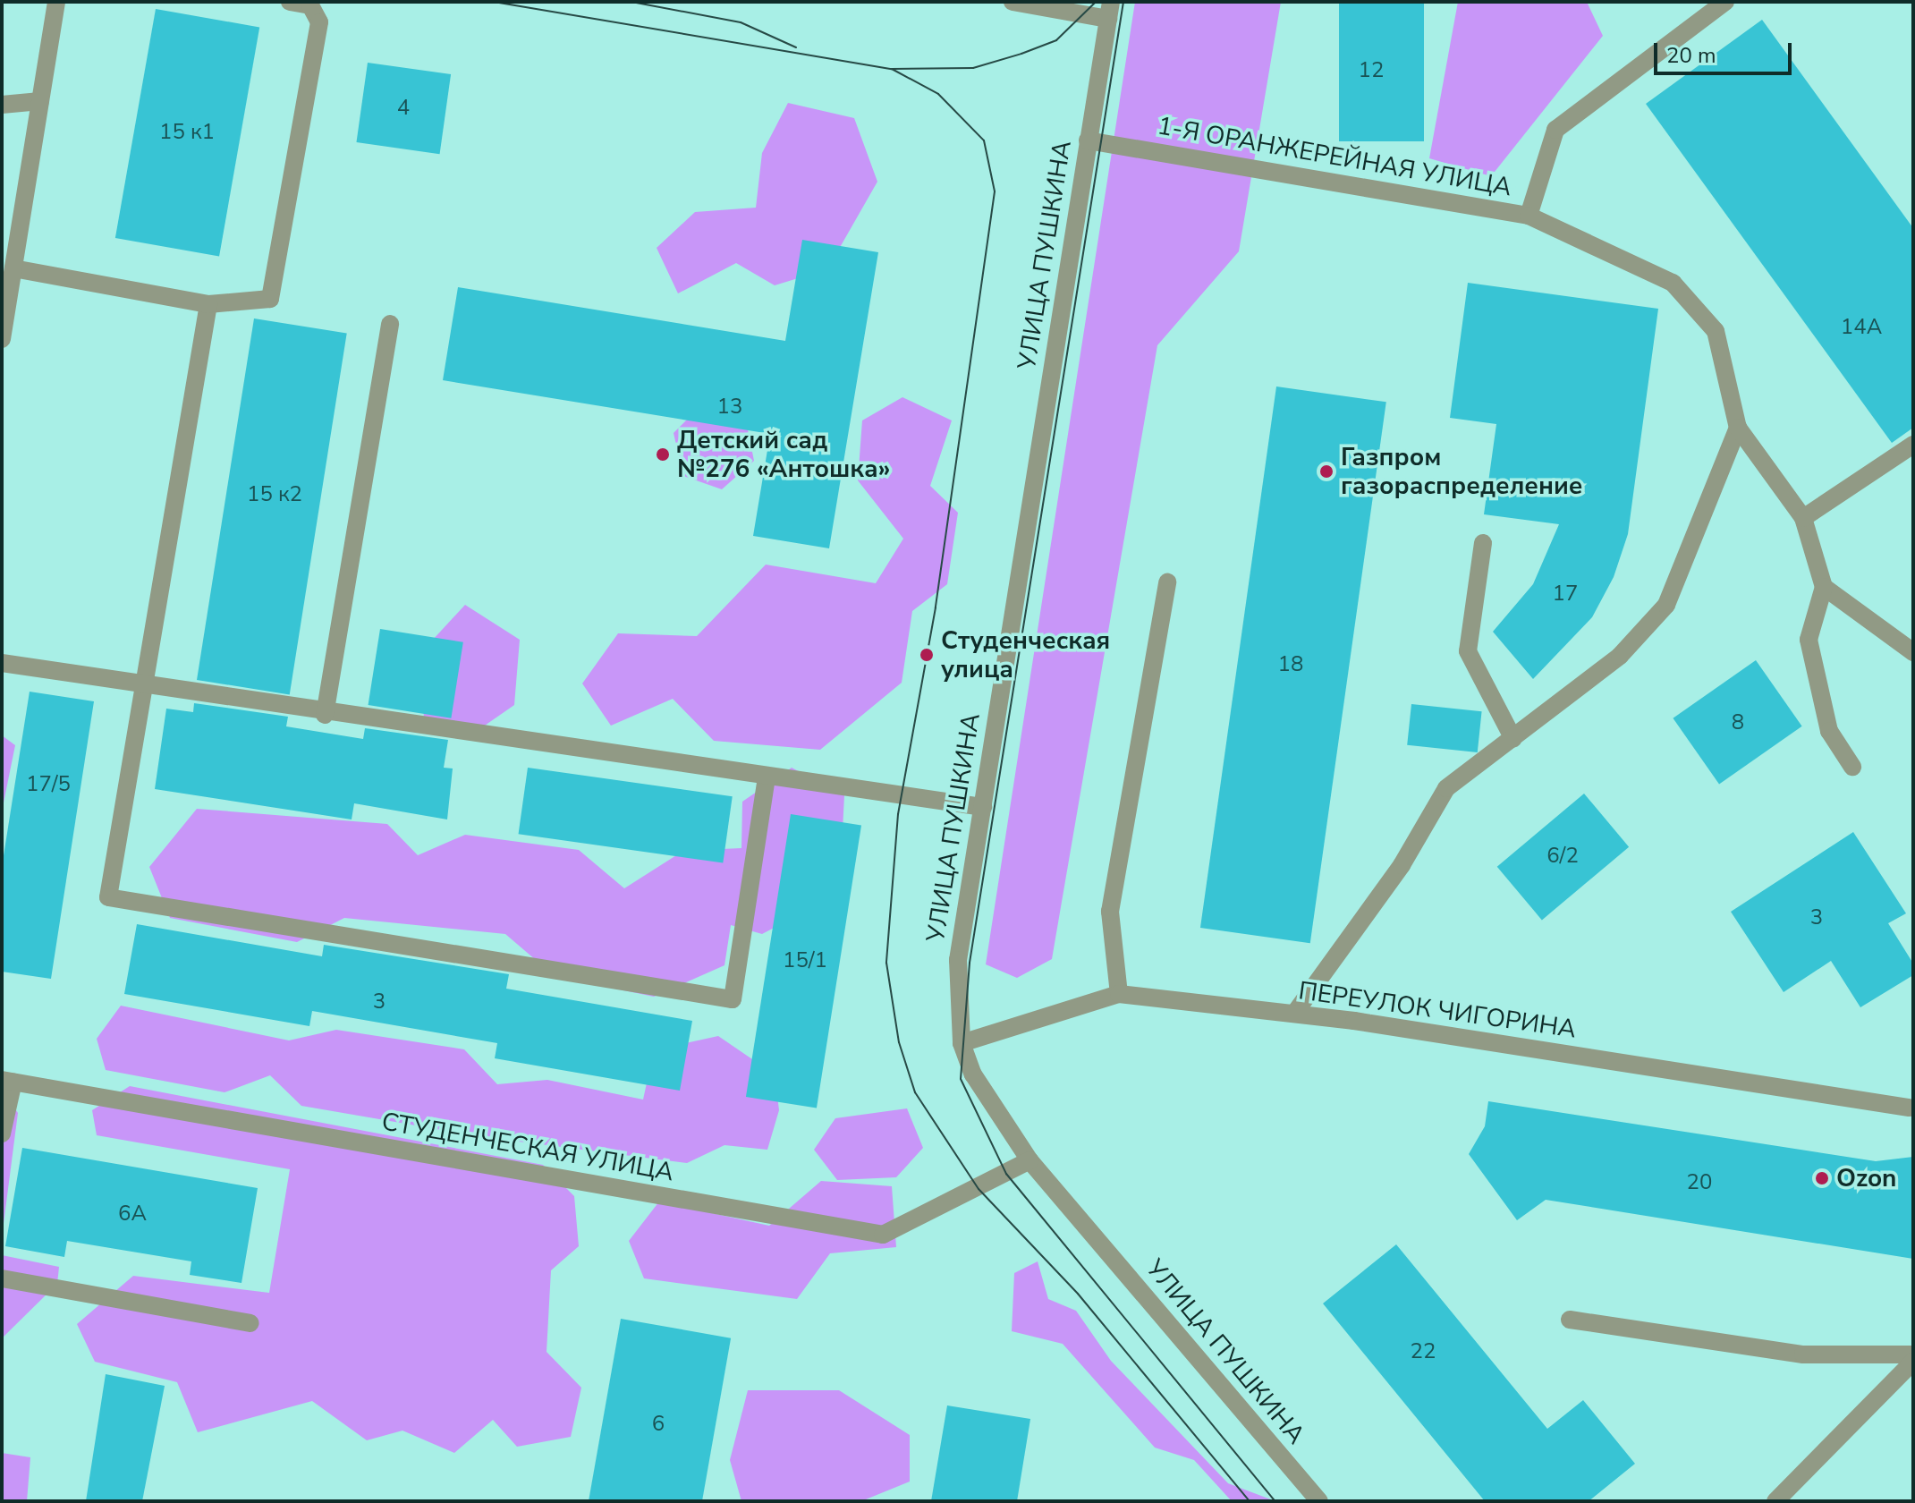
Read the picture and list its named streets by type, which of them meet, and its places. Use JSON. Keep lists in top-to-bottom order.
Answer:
{
  "streets": {
    "street": [
      "1-Я ОРАНЖЕРЕЙНАЯ УЛИЦА",
      "УЛИЦА ПУШКИНА",
      "ПЕРЕУЛОК ЧИГОРИНА",
      "СТУДЕНЧЕСКАЯ УЛИЦА"
    ]
  },
  "crossings": [
    ["1-Я ОРАНЖЕРЕЙНАЯ УЛИЦА", "УЛИЦА ПУШКИНА"],
    ["УЛИЦА ПУШКИНА", "ПЕРЕУЛОК ЧИГОРИНА"],
    ["УЛИЦА ПУШКИНА", "СТУДЕНЧЕСКАЯ УЛИЦА"]
  ],
  "places": [
    "Детский сад №276 «Антошка»",
    "Газпром газораспределение",
    "Студенческая улица",
    "Ozon"
  ],
  "house_numbers": [
    "12",
    "4",
    "15 к1",
    "14А",
    "13",
    "15 к2",
    "17",
    "18",
    "8",
    "17/5",
    "6/2",
    "3",
    "15/1",
    "3",
    "20",
    "6А",
    "22",
    "6"
  ],
  "scale_bar": "20 m"
}
